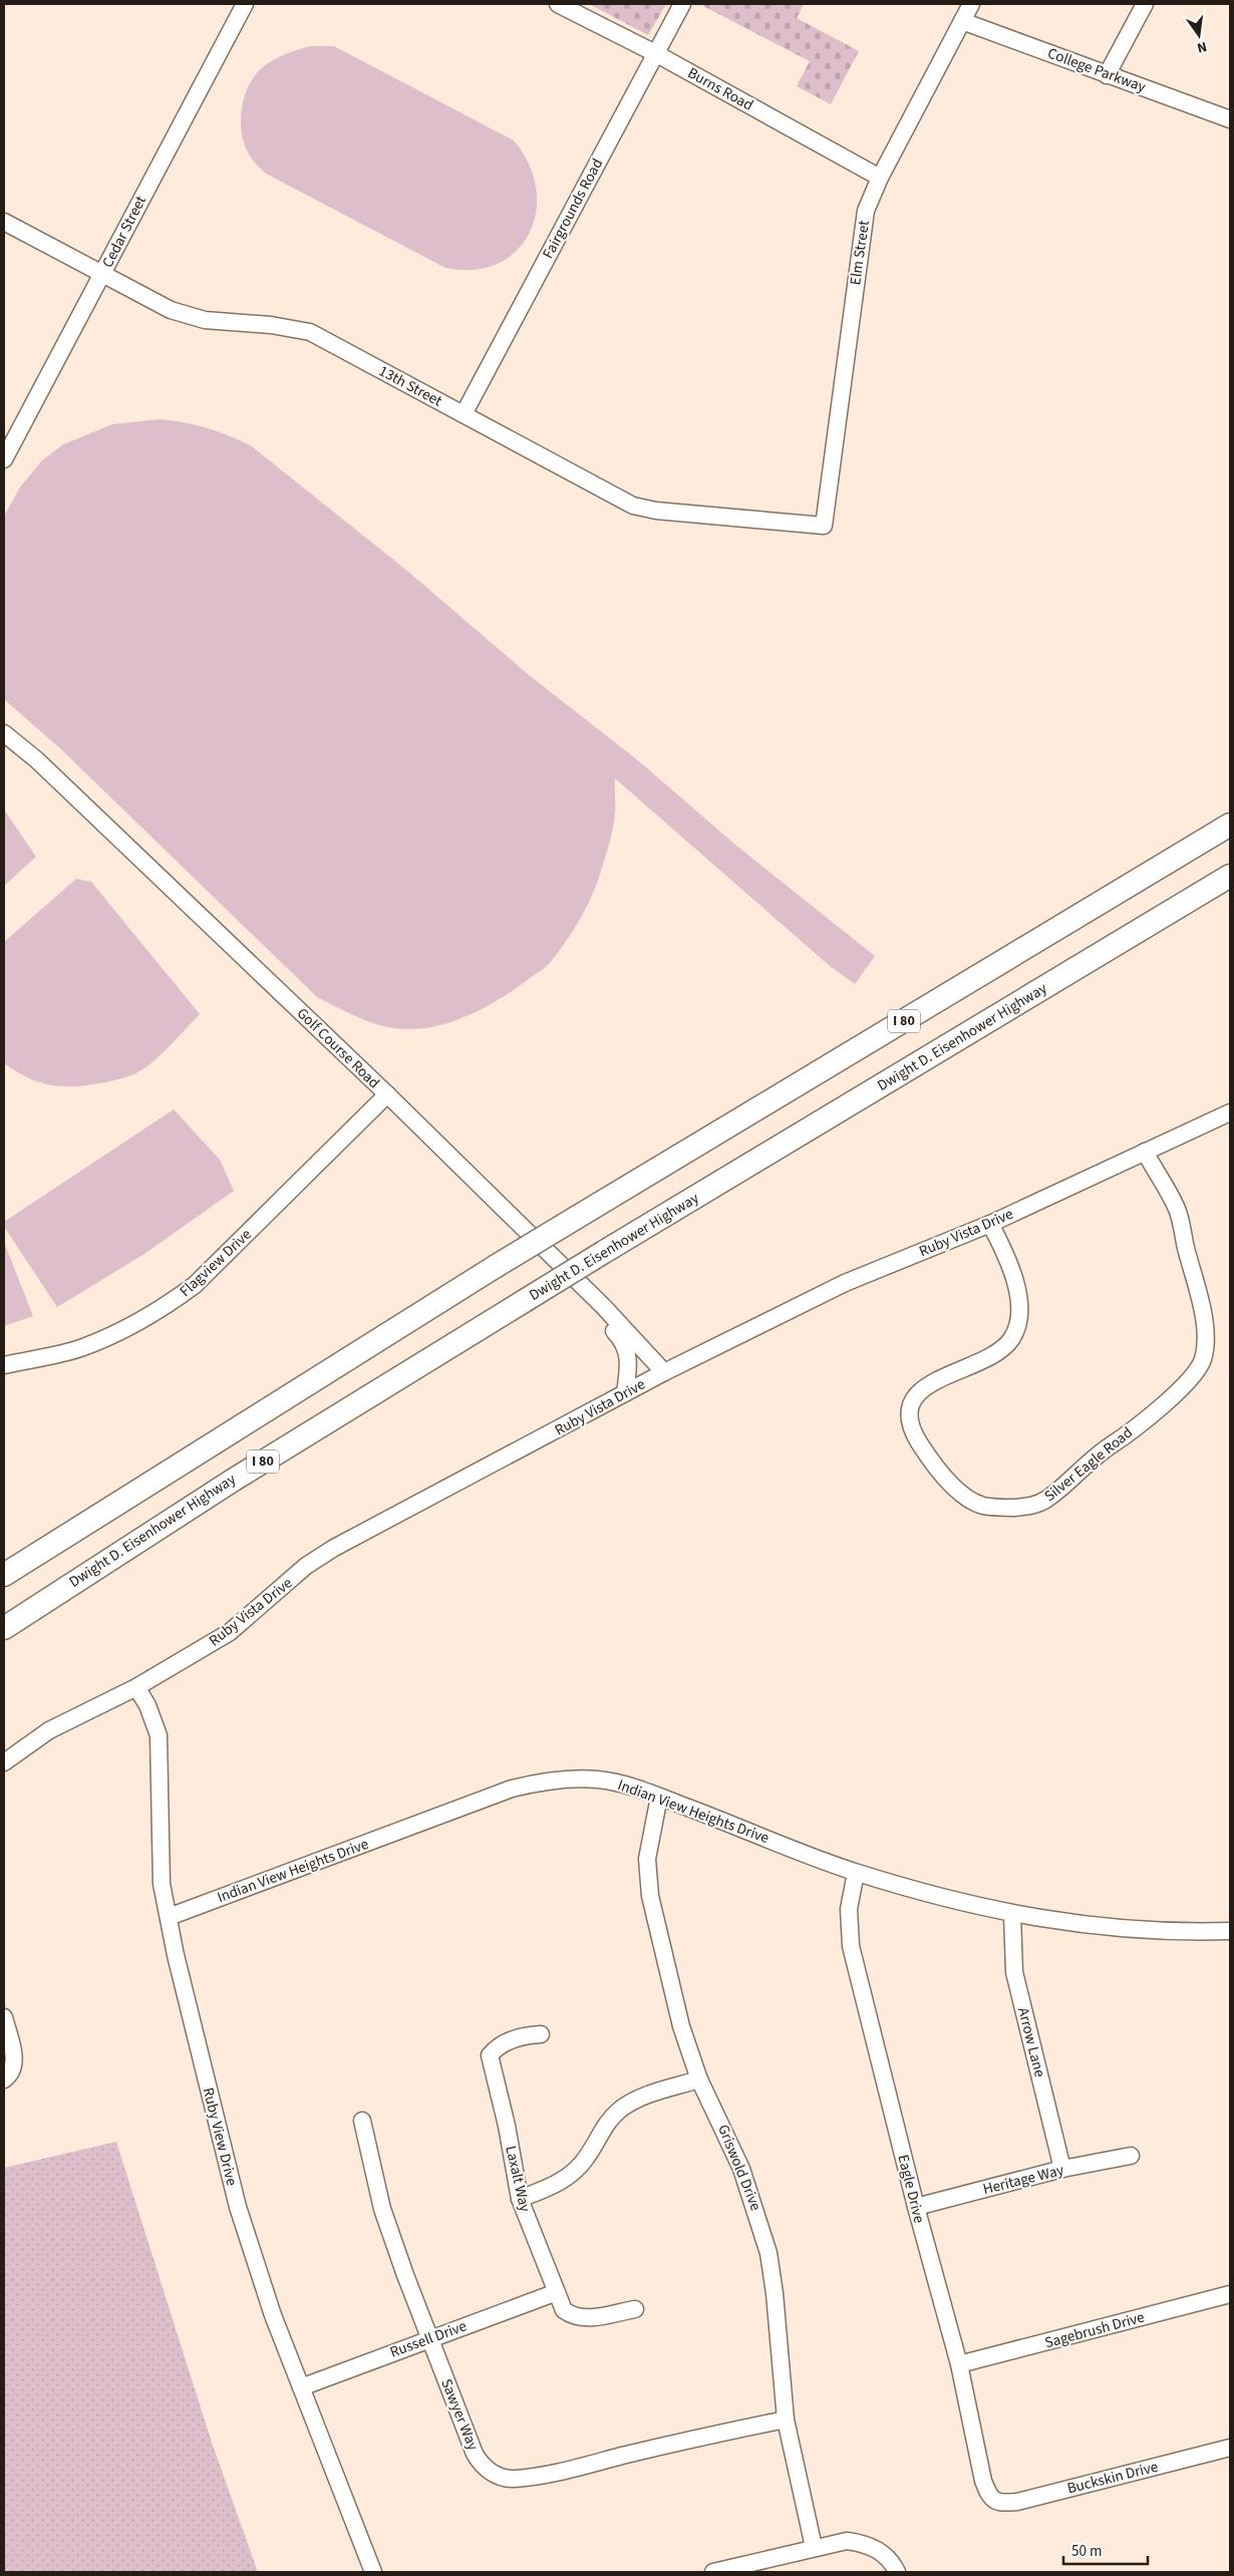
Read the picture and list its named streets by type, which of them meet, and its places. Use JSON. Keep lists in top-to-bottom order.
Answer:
{
  "streets": {
    "highway": ["I 80", "Dwight D. Eisenhower Highway"],
    "street": [
      "College Parkway",
      "Burns Road",
      "Fairgrounds Road",
      "Cedar Street",
      "Elm Street",
      "13th Street",
      "Golf Course Road",
      "Ruby Vista Drive",
      "Flagview Drive",
      "Silver Eagle Road",
      "Indian View Heights Drive",
      "Arrow Lane",
      "Ruby View Drive",
      "Griswold Drive",
      "Laxalt Way",
      "Heritage Way",
      "Eagle Drive",
      "Sagebrush Drive",
      "Russell Drive",
      "Sawyer Way",
      "Buckskin Drive"
    ]
  },
  "crossings": [
    ["College Parkway", "Elm Street"],
    ["Burns Road", "Fairgrounds Road"],
    ["Burns Road", "Elm Street"],
    ["Fairgrounds Road", "13th Street"],
    ["Cedar Street", "13th Street"],
    ["Elm Street", "13th Street"],
    ["Golf Course Road", "Ruby Vista Drive"],
    ["Golf Course Road", "Flagview Drive"],
    ["Ruby Vista Drive", "Silver Eagle Road"],
    ["Ruby Vista Drive", "Ruby View Drive"],
    ["Indian View Heights Drive", "Arrow Lane"],
    ["Indian View Heights Drive", "Ruby View Drive"],
    ["Indian View Heights Drive", "Griswold Drive"],
    ["Indian View Heights Drive", "Eagle Drive"],
    ["Arrow Lane", "Heritage Way"],
    ["Ruby View Drive", "Russell Drive"],
    ["Griswold Drive", "Sawyer Way"],
    ["Laxalt Way", "Russell Drive"],
    ["Heritage Way", "Eagle Drive"],
    ["Eagle Drive", "Sagebrush Drive"],
    ["Eagle Drive", "Buckskin Drive"],
    ["Russell Drive", "Sawyer Way"]
  ],
  "scale_bar": "50 m",
  "north": "bottom"
}
